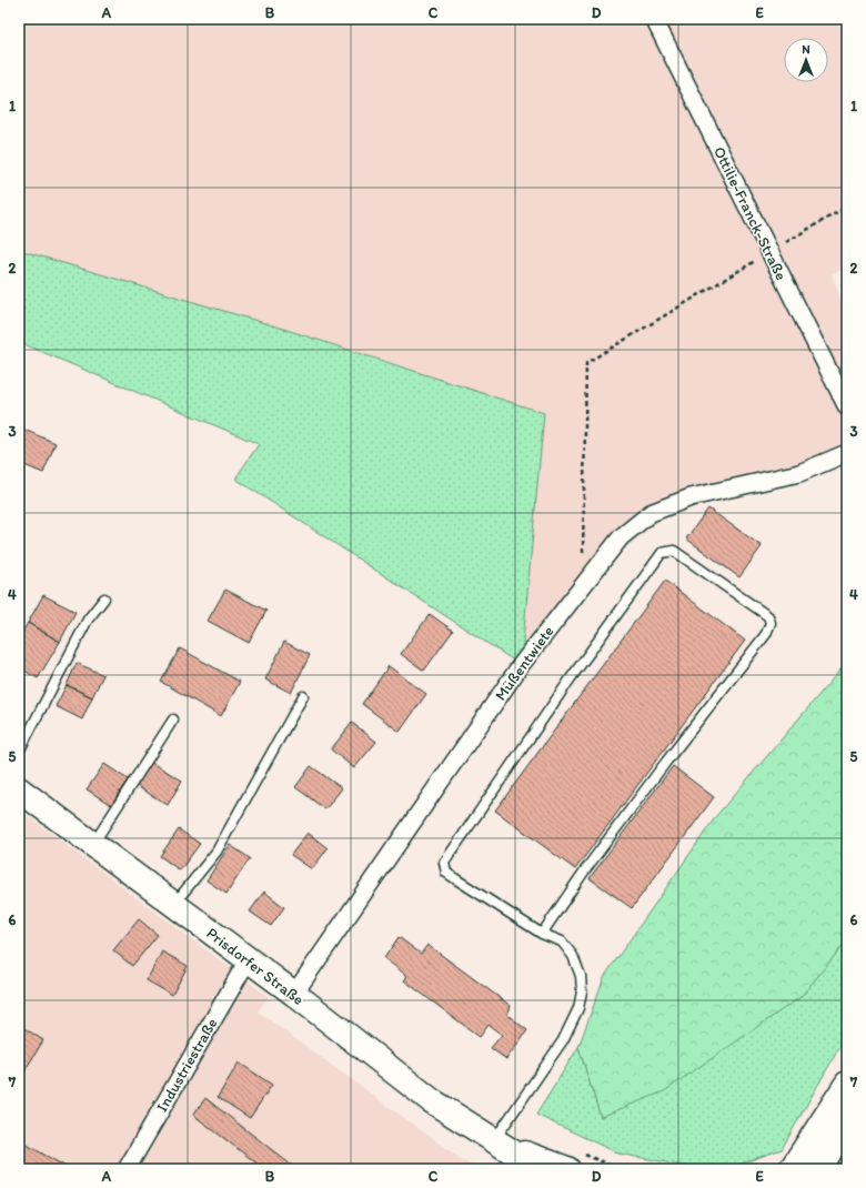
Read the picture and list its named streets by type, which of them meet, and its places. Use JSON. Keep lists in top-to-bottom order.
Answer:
{
  "streets": {
    "main road": ["Prisdorfer Straße"],
    "street": ["Ottilie-Franck-Straße", "Müßentwiete", "Industriestraße"]
  },
  "crossings": [
    ["Müßentwiete", "Prisdorfer Straße"],
    ["Prisdorfer Straße", "Industriestraße"]
  ],
  "north": "top",
  "grid": {
    "columns": [
      "A",
      "B",
      "C",
      "D",
      "E"
    ],
    "rows": [
      "1",
      "2",
      "3",
      "4",
      "5",
      "6",
      "7"
    ]
  }
}
